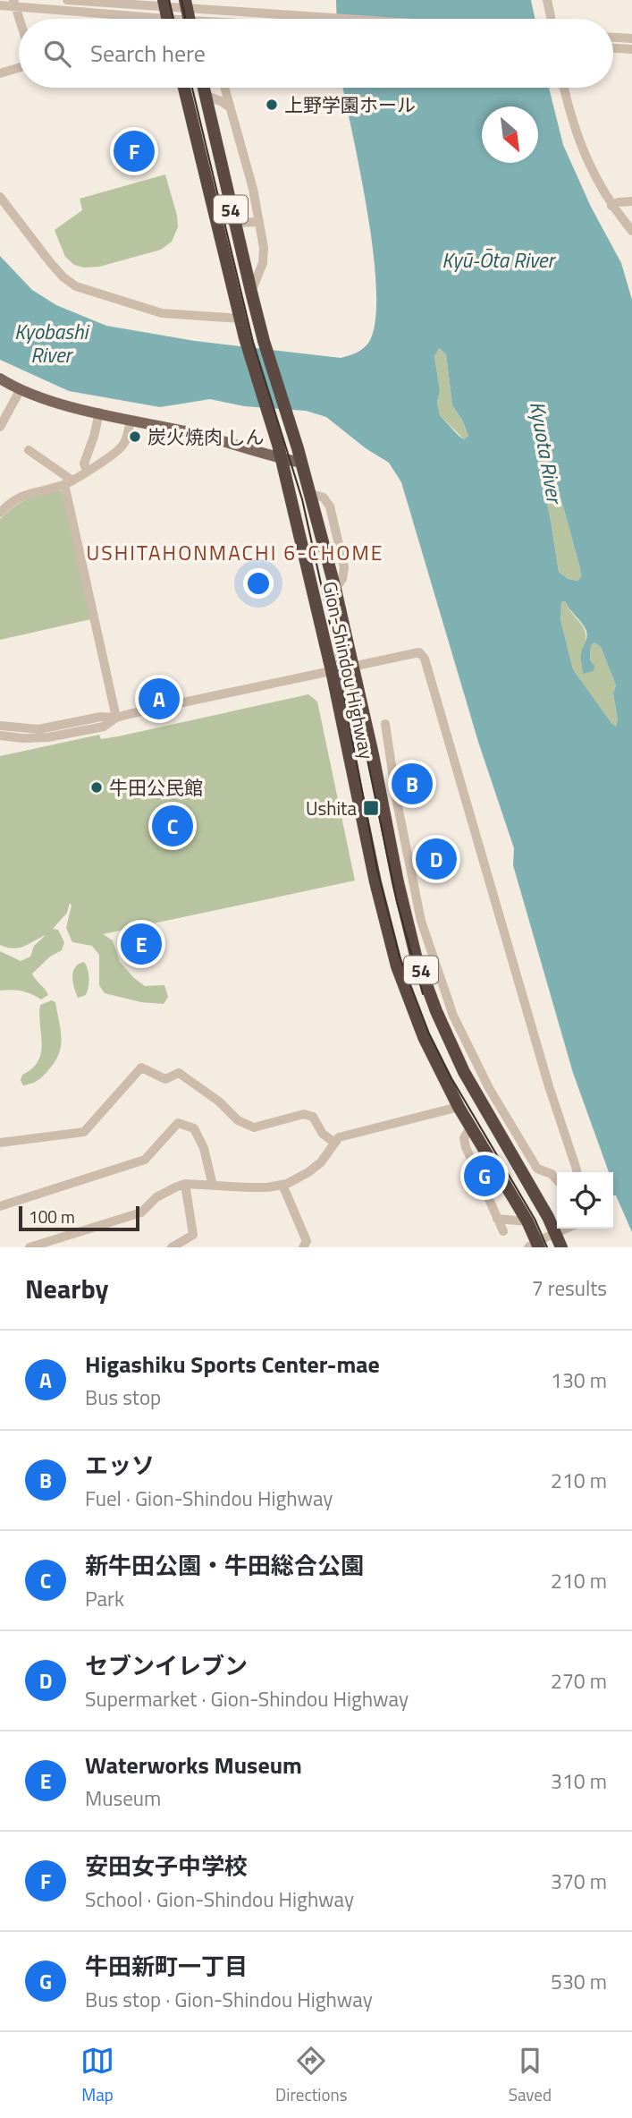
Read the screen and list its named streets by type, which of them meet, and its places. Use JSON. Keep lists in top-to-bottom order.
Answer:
{
  "streets": {
    "highway": ["54", "Gion-Shindou Highway"]
  },
  "crossings": [
    ["54", "Gion-Shindou Highway"]
  ],
  "districts": ["USHITAHONMACHI 6-CHOME"],
  "water": ["Kyū-Ōta River", "Kyobashi River", "Kyuota River"],
  "places": {
    "other": ["上野学園ホール", "炭火焼肉 しん", "牛田公民館"],
    "transit": ["Ushita"]
  },
  "scale_bar": "100 m",
  "north": "bottom right",
  "page": {
    "search": "Search here",
    "pins": [
      "F",
      "A",
      "B",
      "C",
      "D",
      "E",
      "G"
    ],
    "scale": "100 m",
    "heading": ["Nearby", "7 results"],
    "list": [
      {
        "mark": "A",
        "name": "Higashiku Sports Center-mae",
        "note": "Bus stop",
        "value": "130 m"
      },
      {
        "mark": "B",
        "name": "エッソ",
        "note": "Fuel · Gion-Shindou Highway",
        "value": "210 m"
      },
      {
        "mark": "C",
        "name": "新牛田公園・牛田総合公園",
        "note": "Park",
        "value": "210 m"
      },
      {
        "mark": "D",
        "name": "セブンイレブン",
        "note": "Supermarket · Gion-Shindou Highway",
        "value": "270 m"
      },
      {
        "mark": "E",
        "name": "Waterworks Museum",
        "note": "Museum",
        "value": "310 m"
      },
      {
        "mark": "F",
        "name": "安田女子中学校",
        "note": "School · Gion-Shindou Highway",
        "value": "370 m"
      },
      {
        "mark": "G",
        "name": "牛田新町一丁目",
        "note": "Bus stop · Gion-Shindou Highway",
        "value": "530 m"
      }
    ],
    "nav": ["Map", "Directions", "Saved"]
  }
}
